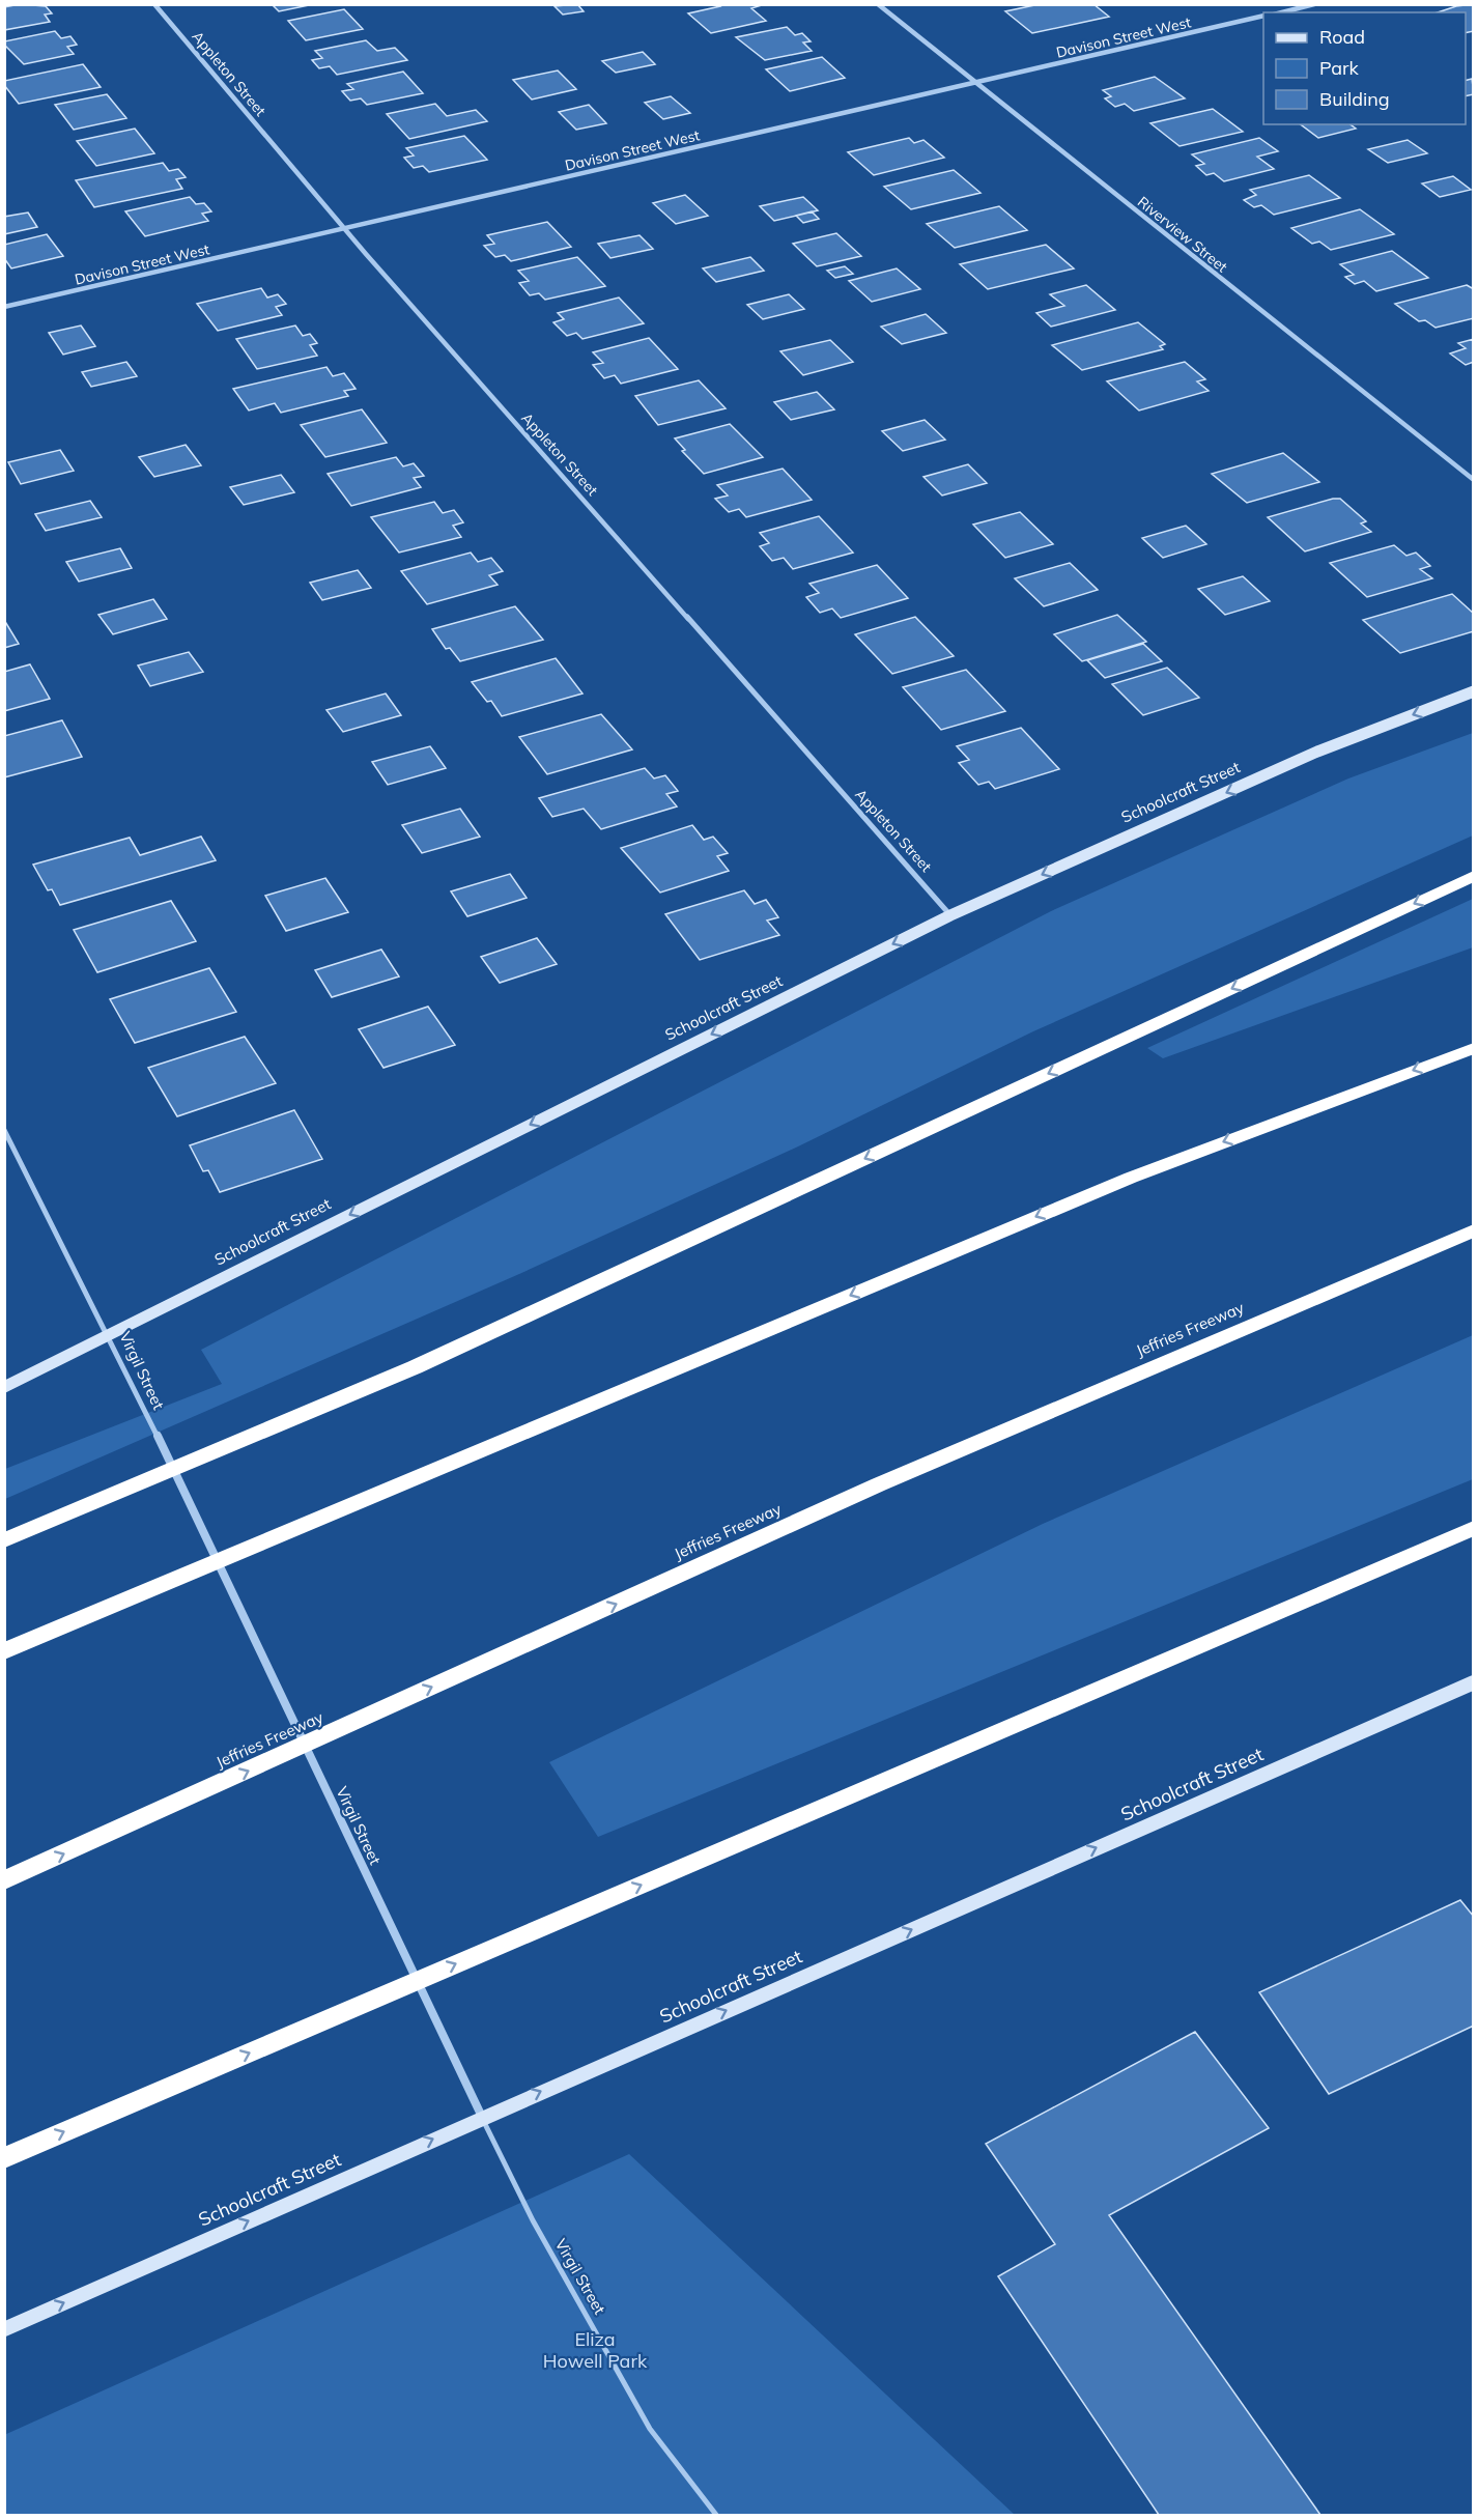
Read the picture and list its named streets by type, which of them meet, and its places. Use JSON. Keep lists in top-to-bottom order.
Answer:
{
  "streets": {
    "highway": ["Jeffries Freeway"],
    "main road": ["Schoolcraft Street"],
    "street": [
      "Davison Street West",
      "Appleton Street",
      "Riverview Street",
      "Virgil Street"
    ]
  },
  "crossings": [
    ["Davison Street West", "Appleton Street"],
    ["Davison Street West", "Riverview Street"],
    ["Appleton Street", "Schoolcraft Street"],
    ["Schoolcraft Street", "Virgil Street"]
  ],
  "one_way": ["Jeffries Freeway"],
  "parks": ["Eliza Howell Park"],
  "legend": ["Road", "Park", "Building"]
}
